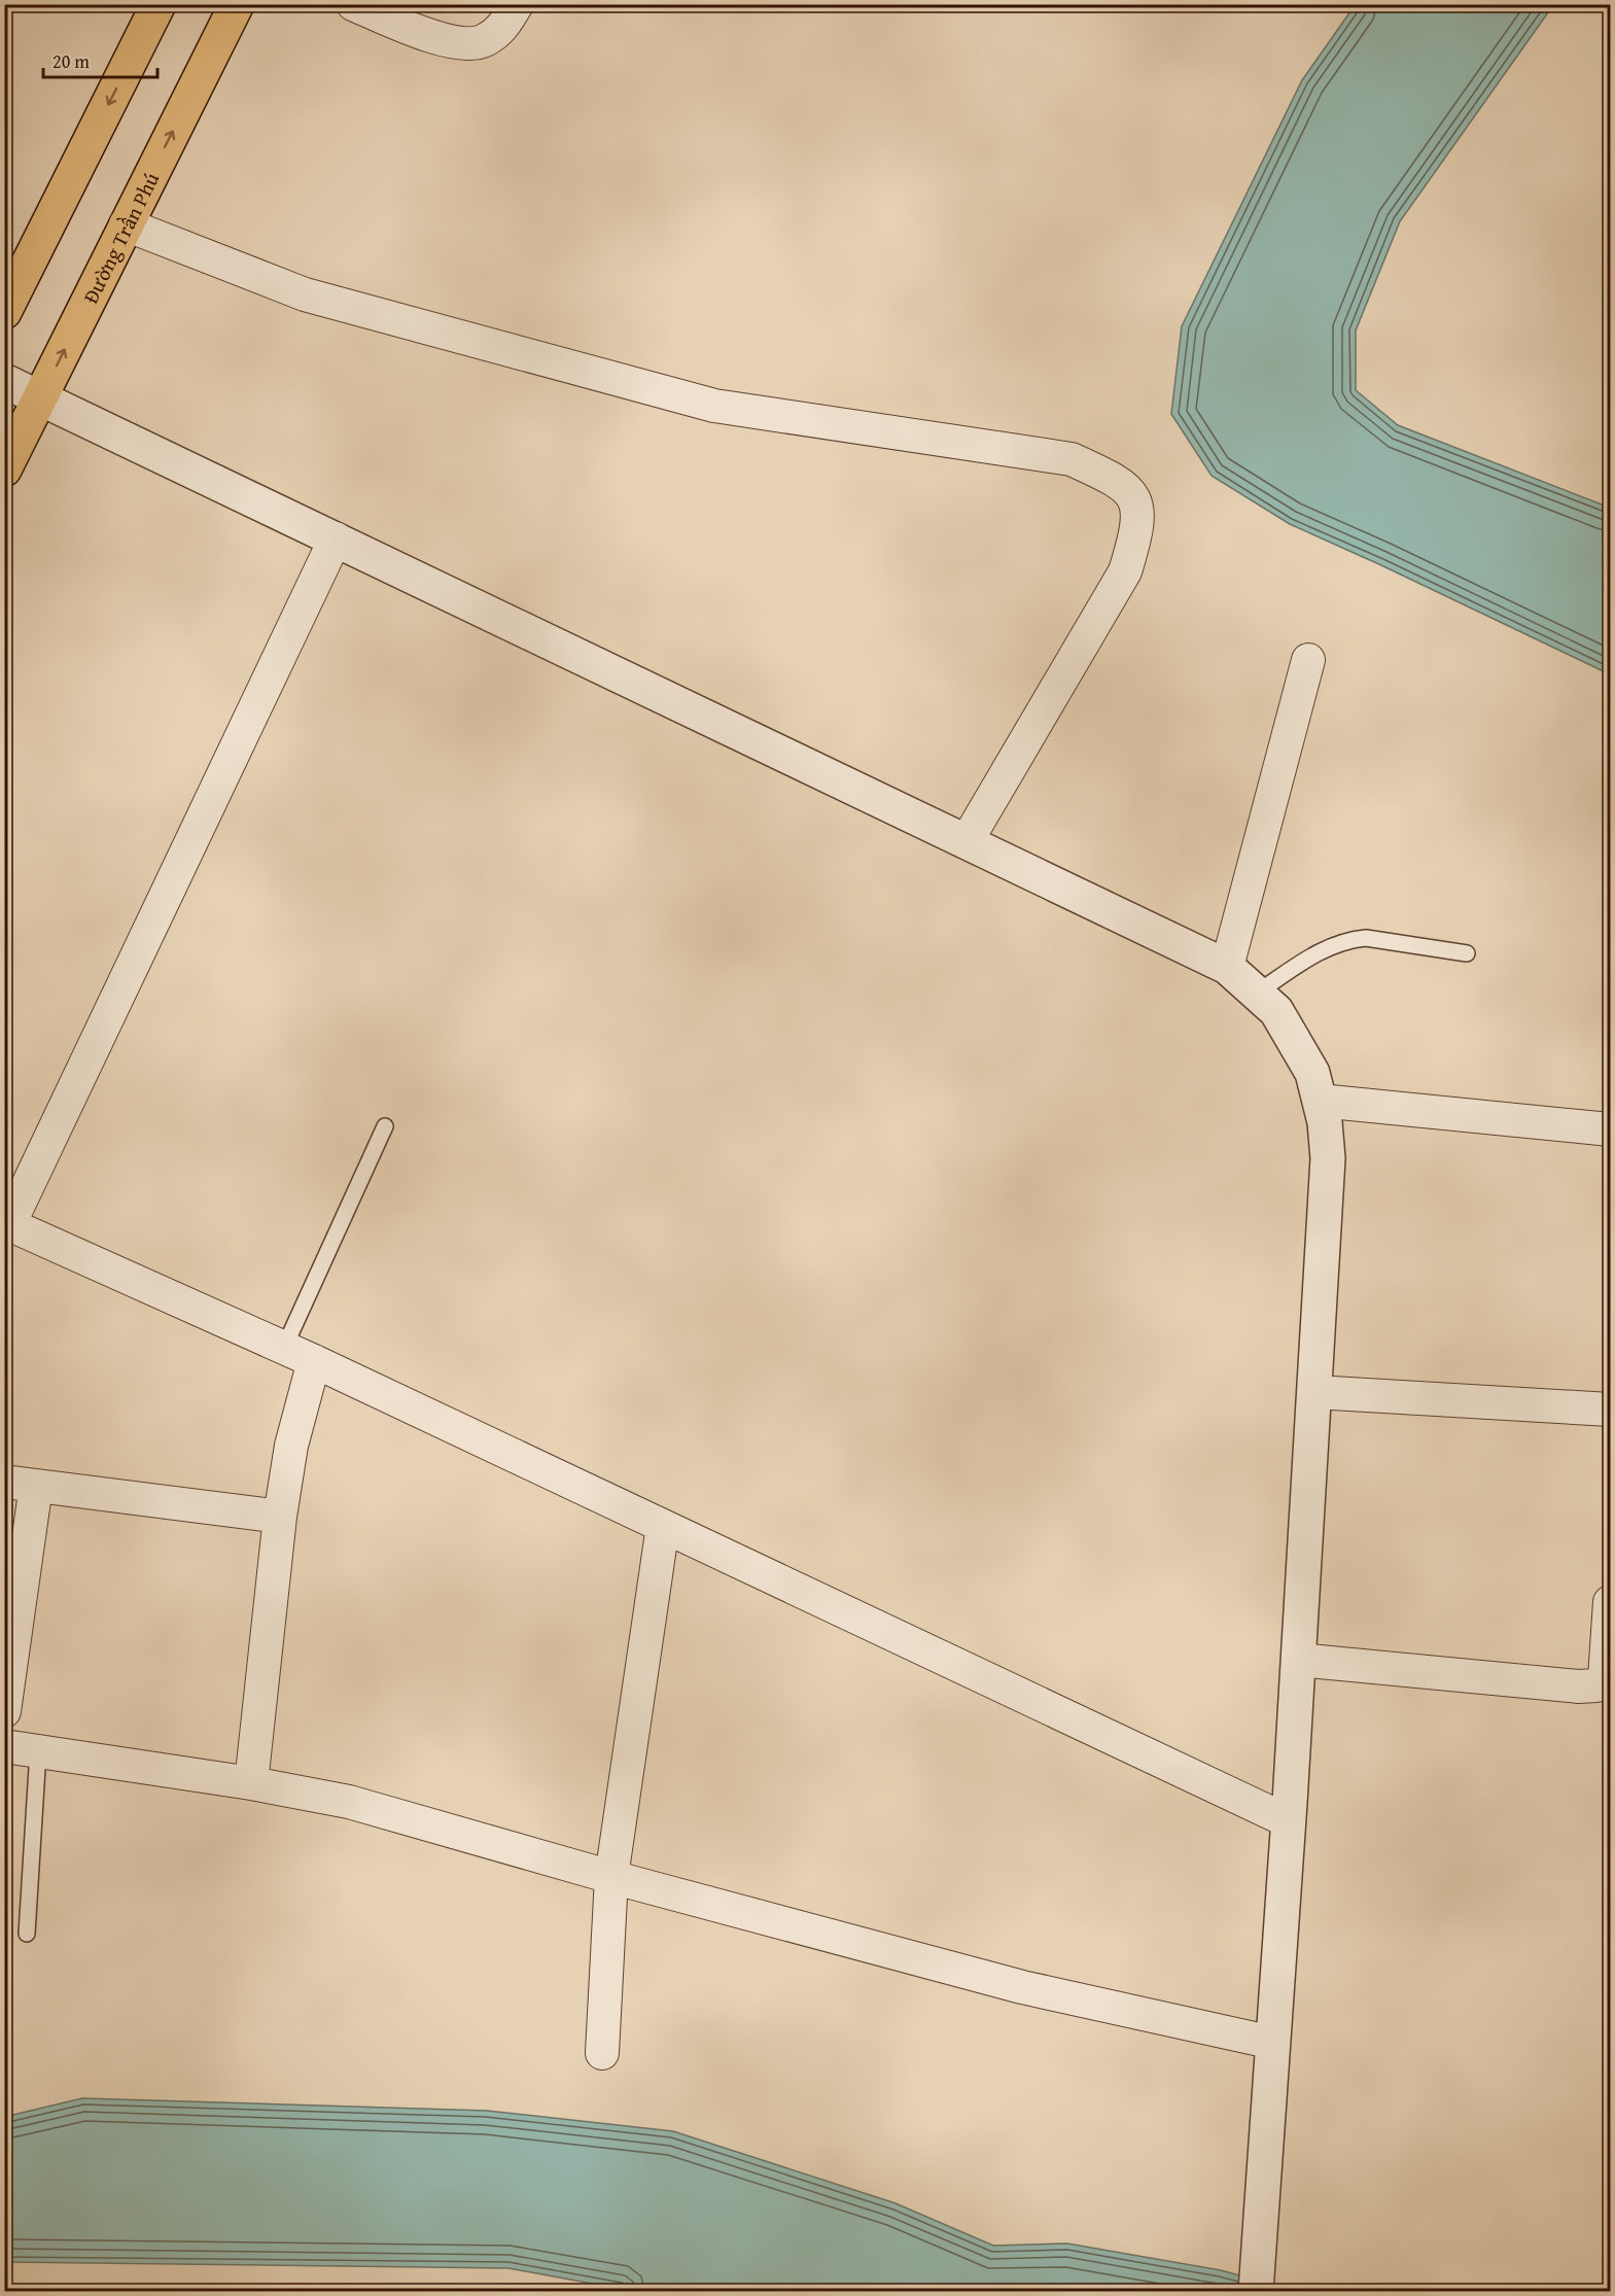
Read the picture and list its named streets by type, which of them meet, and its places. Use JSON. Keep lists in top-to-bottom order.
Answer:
{
  "streets": {
    "highway": ["Đường Trần Phú"]
  },
  "scale_bar": "20 m"
}
